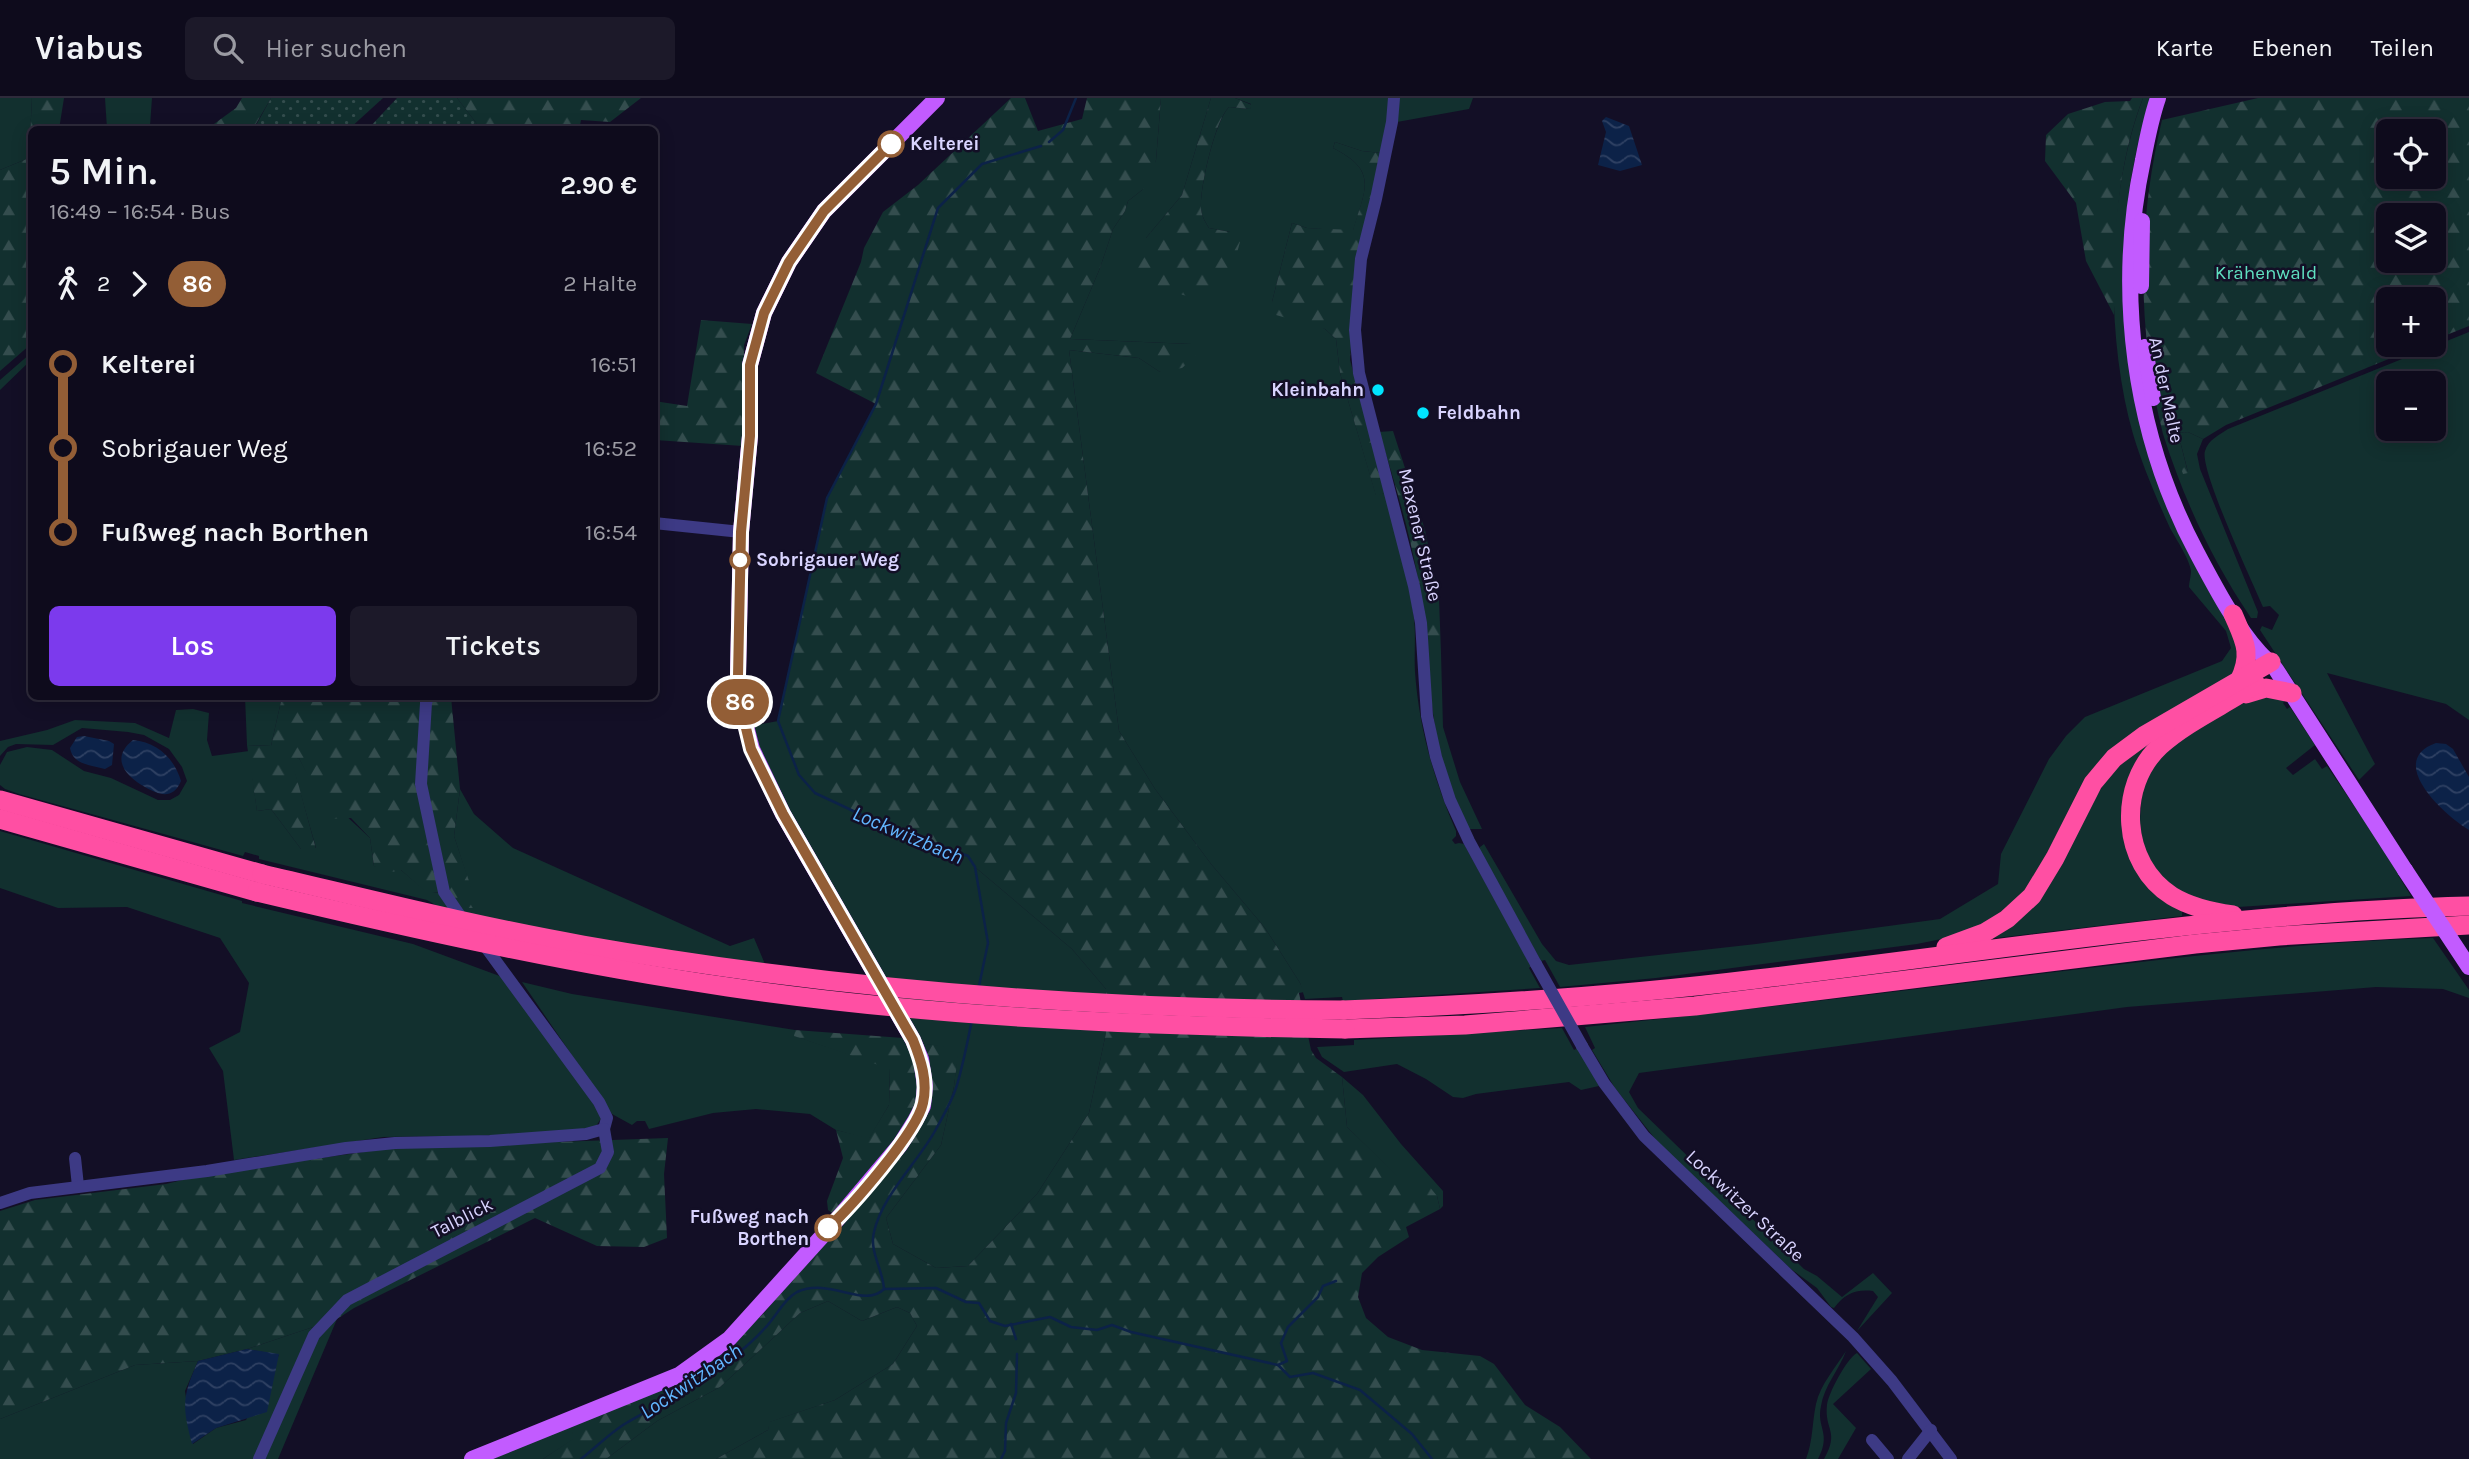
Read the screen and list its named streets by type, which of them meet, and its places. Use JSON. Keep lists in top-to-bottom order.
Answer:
{
  "streets": {
    "main road": ["An der Malte"],
    "street": ["Maxener Straße", "Lockwitzer Straße", "Talblick"]
  },
  "crossings": [
    ["Maxener Straße", "Lockwitzer Straße"]
  ],
  "water": ["Lockwitzbach"],
  "parks": ["Krähenwald"],
  "places": [
    "Kelterei",
    "Kleinbahn",
    "Feldbahn",
    "Sobrigauer Weg",
    "Fußweg nach Borthen"
  ],
  "lines": ["bus line 86"],
  "page": {
    "header": "Viabus",
    "search": "Hier suchen",
    "nav": ["Karte", "Ebenen", "Teilen"],
    "on_map": "86",
    "map_buttons": ["+", "−"],
    "heading": ["5 Min.", "16:49 – 16:54 · Bus", "2.90 €"],
    "legs": ["2", "86", "2 Halte"],
    "list": [
      {
        "name": "Kelterei",
        "value": "16:51"
      },
      {
        "name": "Sobrigauer Weg",
        "value": "16:52"
      },
      {
        "name": "Fußweg nach Borthen",
        "value": "16:54"
      }
    ],
    "buttons": ["Los", "Tickets"]
  }
}
